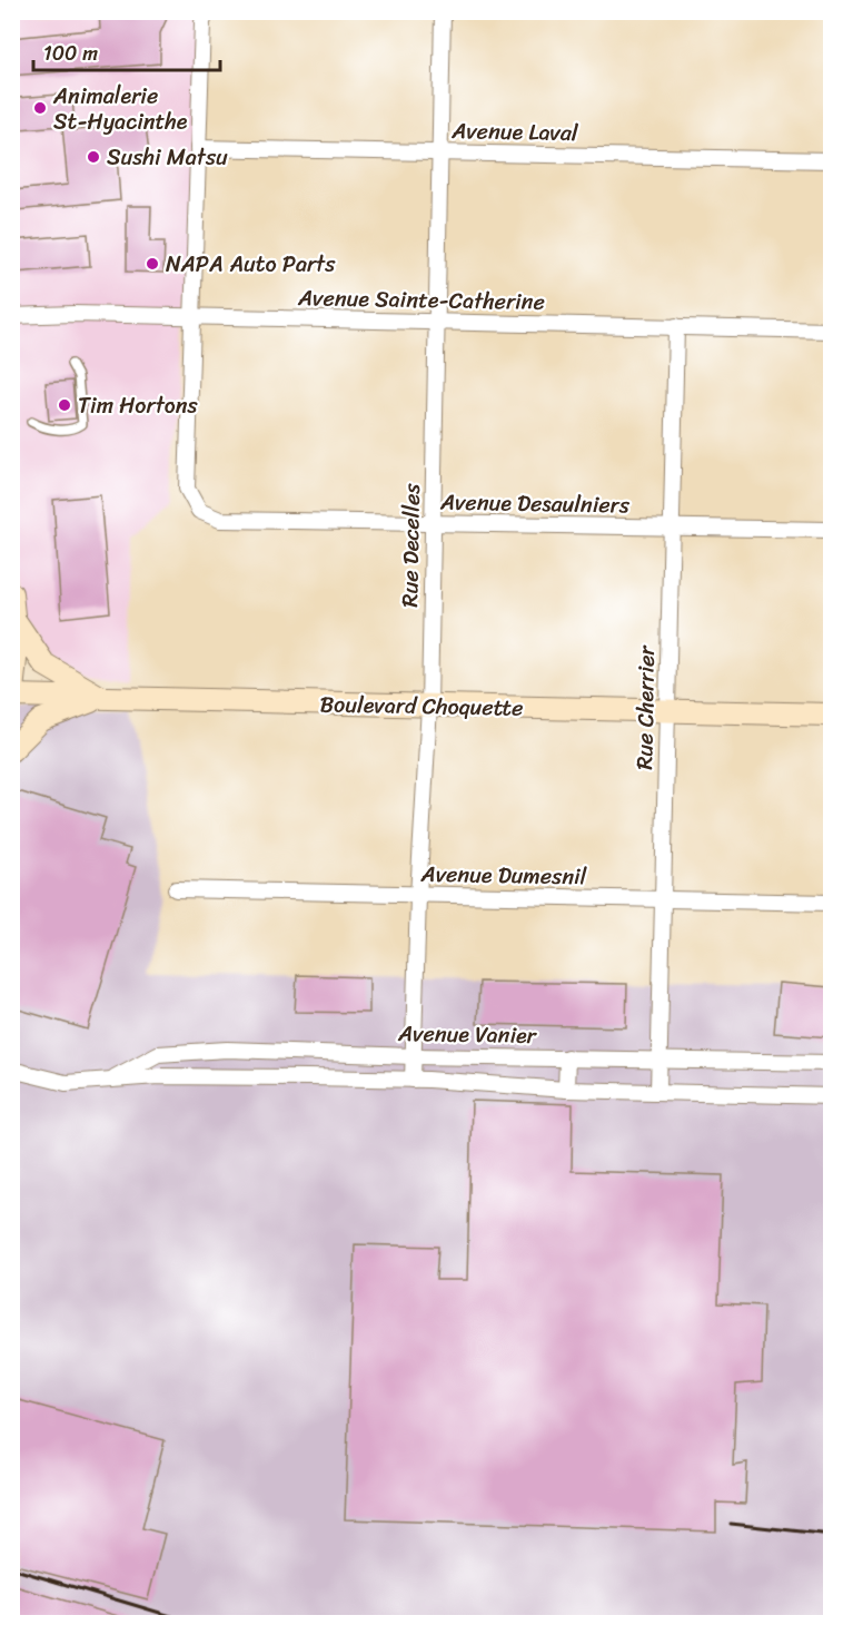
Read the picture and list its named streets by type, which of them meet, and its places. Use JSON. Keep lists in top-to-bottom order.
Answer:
{
  "streets": {
    "main road": ["Boulevard Choquette"],
    "street": [
      "Avenue Laval",
      "Avenue Sainte-Catherine",
      "Avenue Desaulniers",
      "Rue Decelles",
      "Rue Cherrier",
      "Avenue Dumesnil",
      "Avenue Vanier"
    ]
  },
  "crossings": [
    ["Avenue Laval", "Rue Decelles"],
    ["Avenue Sainte-Catherine", "Avenue Desaulniers"],
    ["Avenue Sainte-Catherine", "Rue Decelles"],
    ["Avenue Sainte-Catherine", "Rue Cherrier"],
    ["Avenue Desaulniers", "Rue Decelles"],
    ["Avenue Desaulniers", "Rue Cherrier"],
    ["Rue Decelles", "Boulevard Choquette"],
    ["Rue Decelles", "Avenue Dumesnil"],
    ["Rue Decelles", "Avenue Vanier"],
    ["Boulevard Choquette", "Rue Cherrier"],
    ["Rue Cherrier", "Avenue Dumesnil"],
    ["Rue Cherrier", "Avenue Vanier"]
  ],
  "places": [
    "Animalerie St-Hyacinthe",
    "Sushi Matsu",
    "NAPA Auto Parts",
    "Tim Hortons"
  ],
  "scale_bar": "100 m"
}
